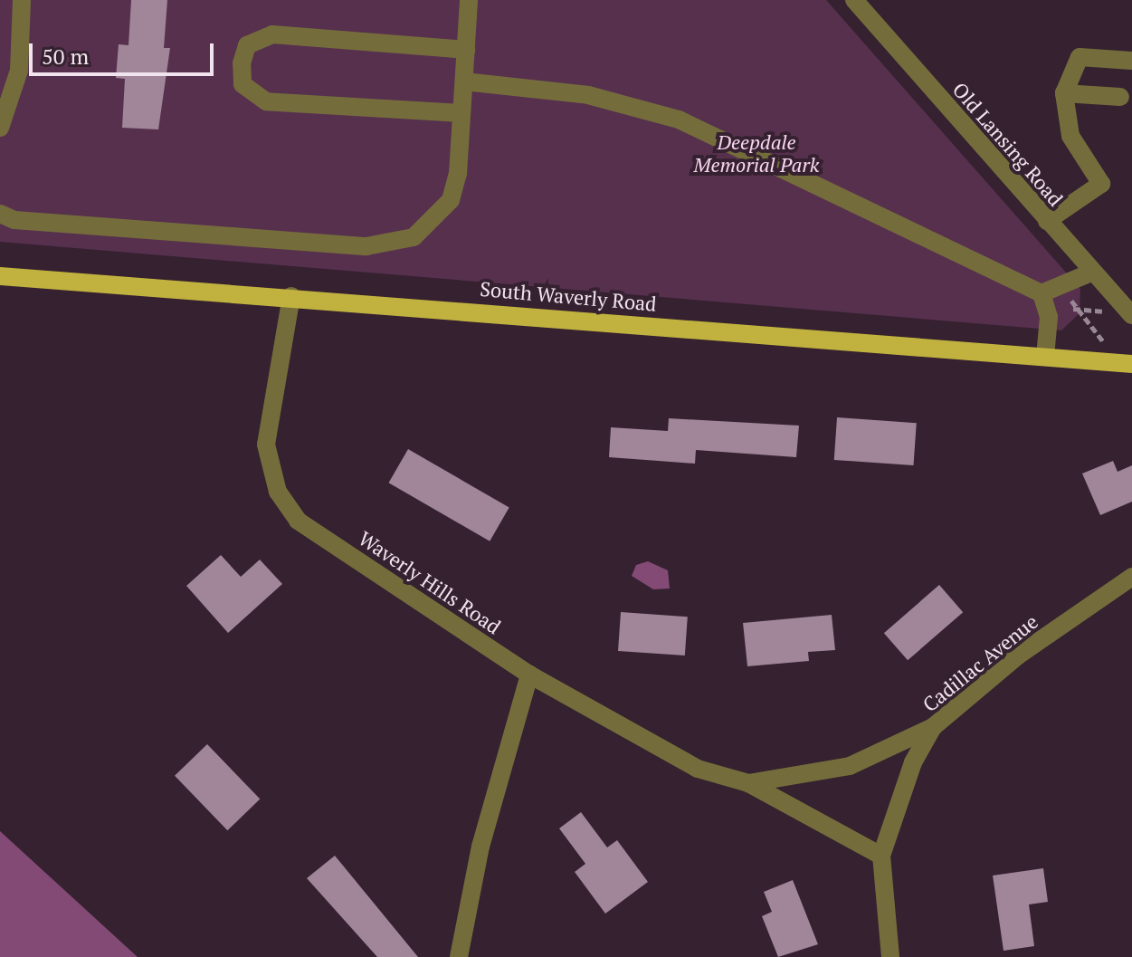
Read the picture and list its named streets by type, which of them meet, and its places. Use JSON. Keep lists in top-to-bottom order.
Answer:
{
  "streets": {
    "main road": ["South Waverly Road"],
    "street": ["Old Lansing Road", "Waverly Hills Road", "Cadillac Avenue"]
  },
  "crossings": [
    ["South Waverly Road", "Waverly Hills Road"],
    ["Waverly Hills Road", "Cadillac Avenue"]
  ],
  "parks": ["Deepdale Memorial Park"],
  "scale_bar": "50 m"
}
